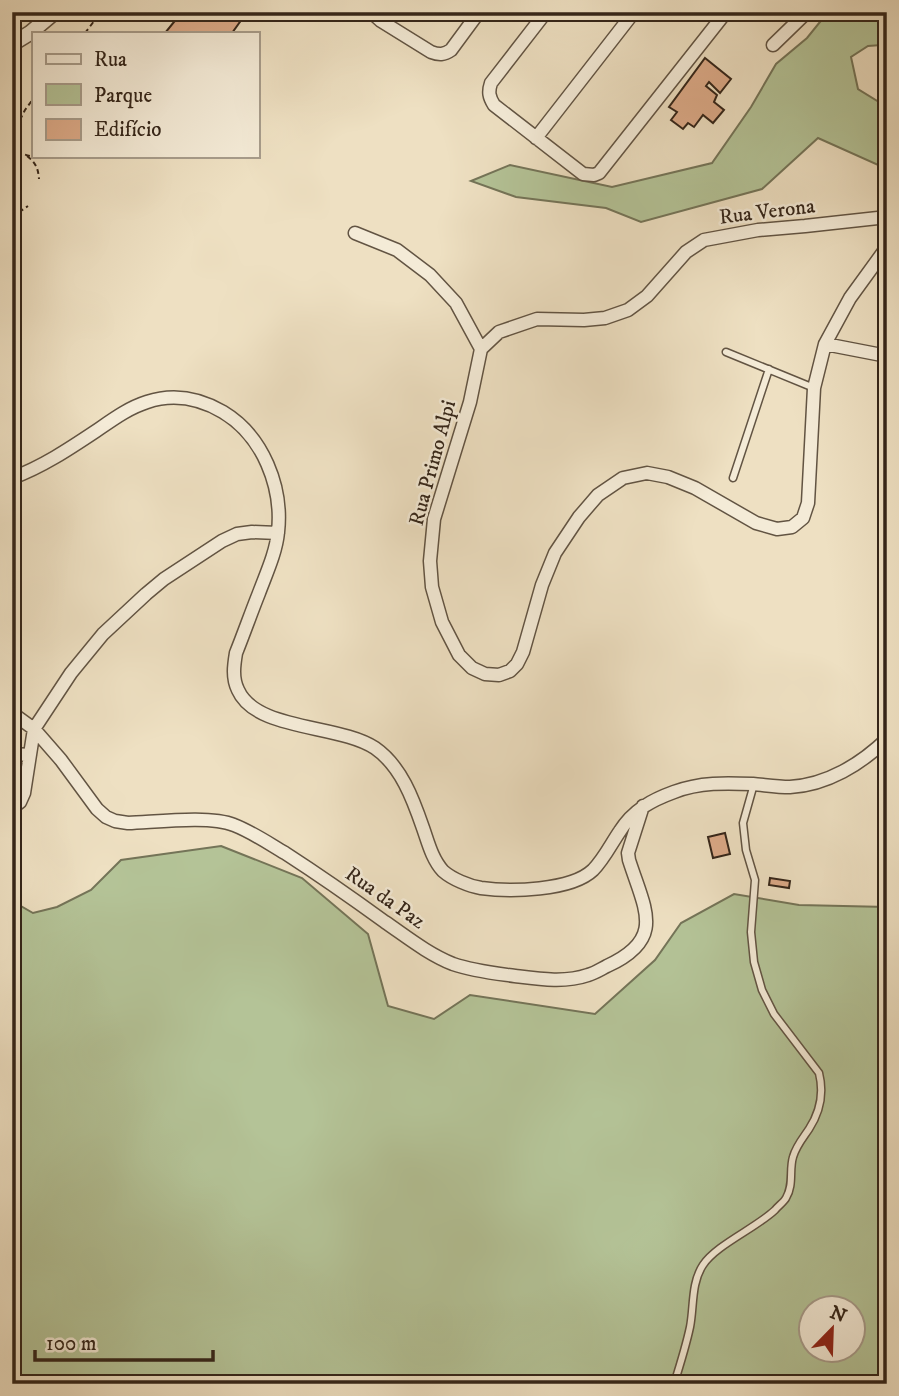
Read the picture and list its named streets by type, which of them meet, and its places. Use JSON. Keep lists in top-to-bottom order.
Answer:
{
  "streets": {
    "street": ["Rua Verona", "Rua Primo Alpi", "Rua da Paz"]
  },
  "crossings": [
    ["Rua Verona", "Rua Primo Alpi"]
  ],
  "legend": ["Rua", "Parque", "Edifício"],
  "scale_bar": "100 m",
  "north": "top right"
}
